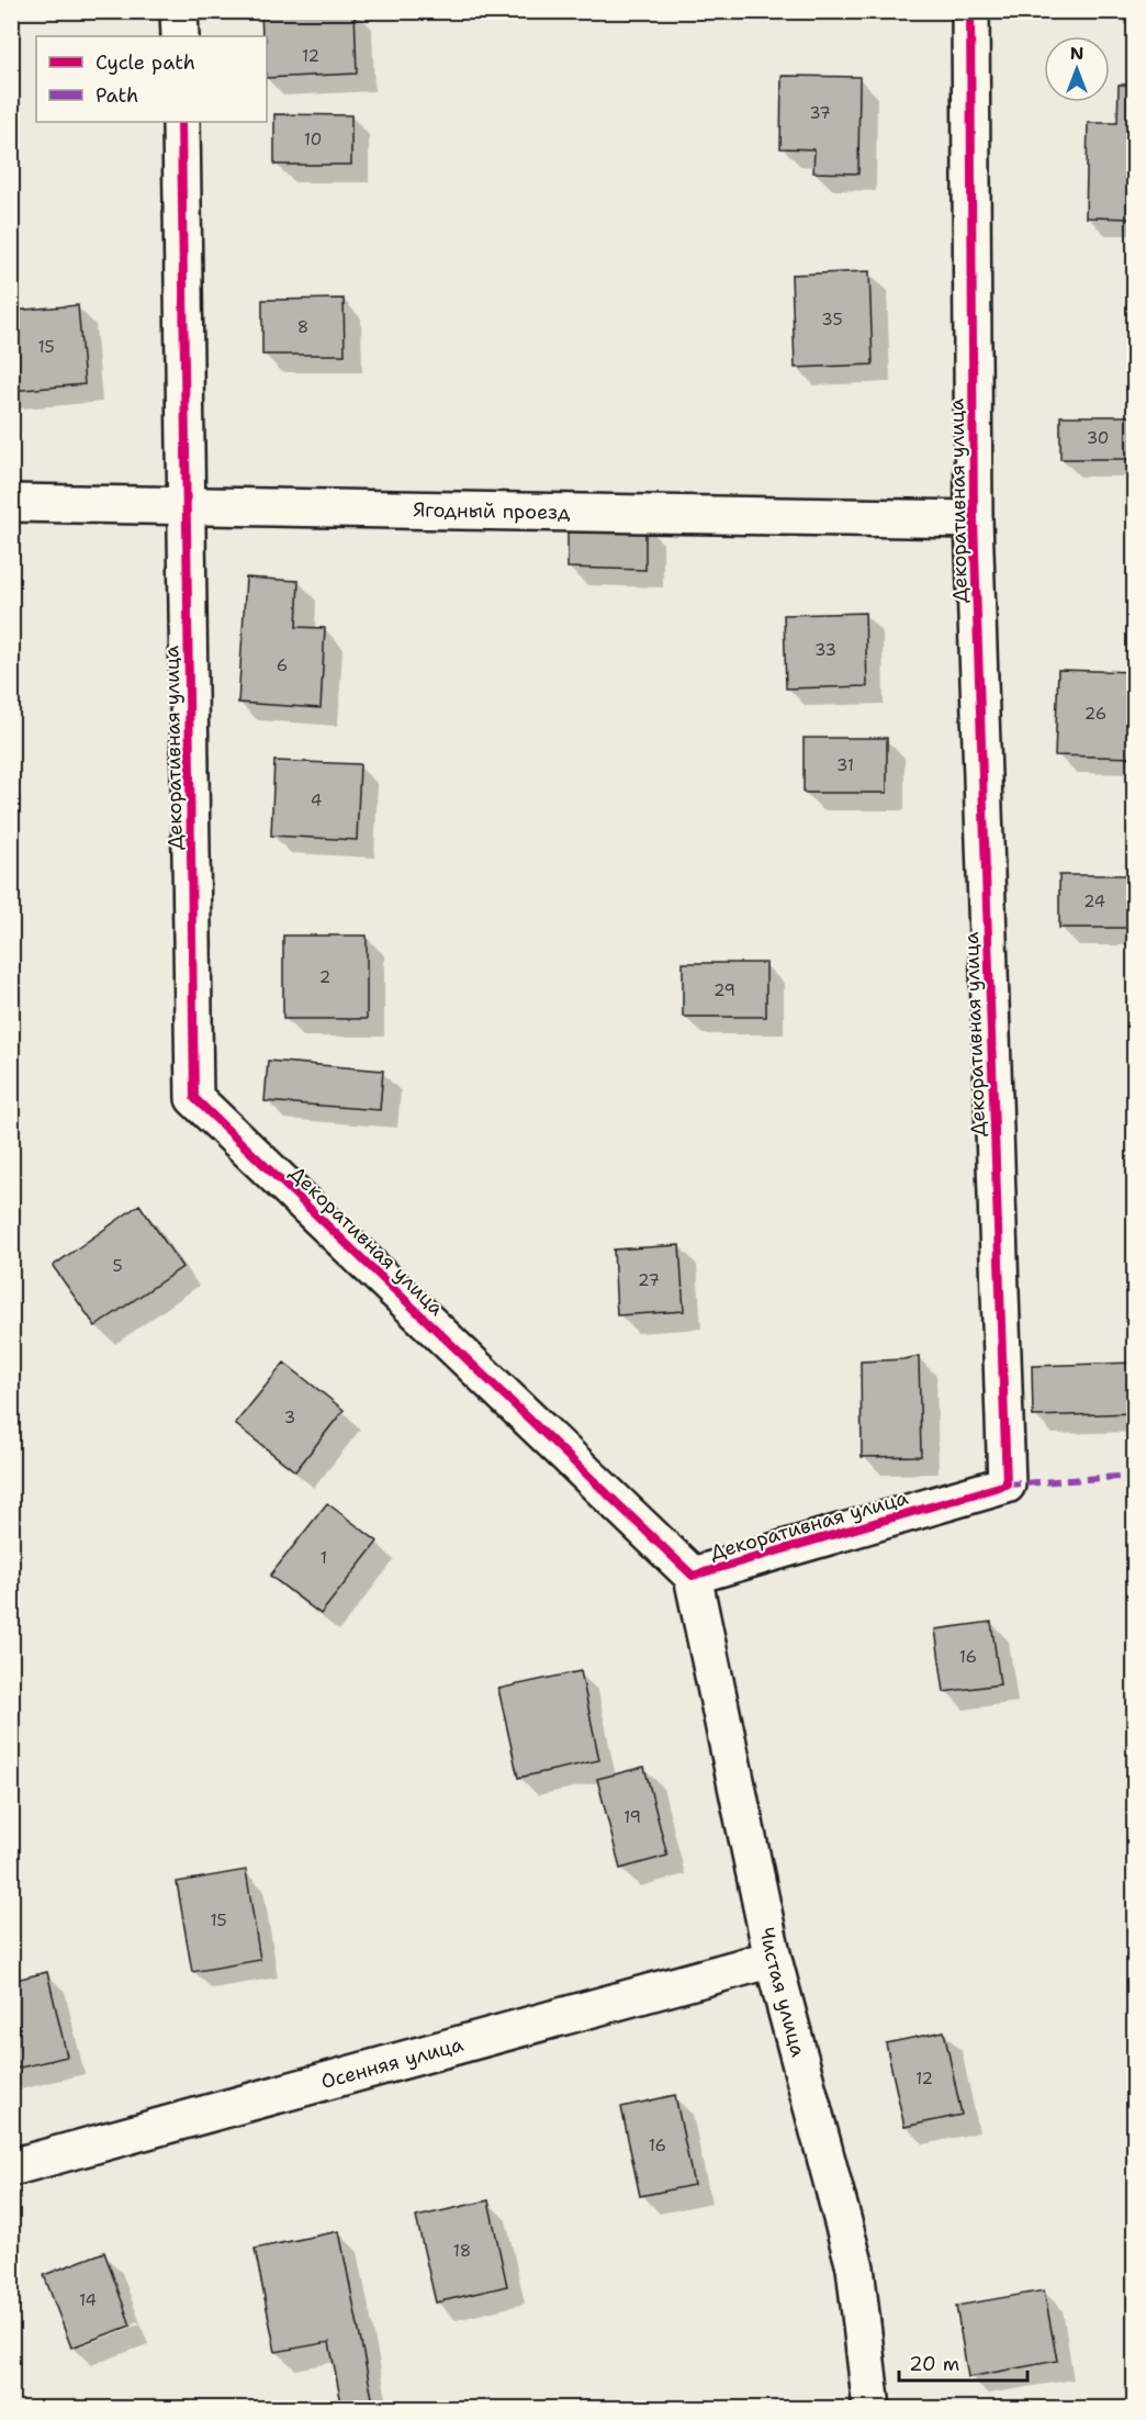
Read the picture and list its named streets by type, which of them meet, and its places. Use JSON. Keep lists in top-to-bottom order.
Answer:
{
  "streets": {
    "street": [
      "Декоративная улица",
      "Ягодный проезд",
      "Чистая улица",
      "Осенняя улица"
    ]
  },
  "crossings": [
    ["Декоративная улица", "Ягодный проезд"],
    ["Декоративная улица", "Чистая улица"],
    ["Чистая улица", "Осенняя улица"]
  ],
  "house_numbers": [
    "12",
    "37",
    "10",
    "35",
    "8",
    "15",
    "30",
    "33",
    "6",
    "26",
    "31",
    "4",
    "24",
    "2",
    "29",
    "5",
    "27",
    "3",
    "1",
    "16",
    "19",
    "15",
    "12",
    "16",
    "18",
    "14"
  ],
  "legend": ["Cycle path", "Path"],
  "scale_bar": "20 m",
  "north": "top"
}
